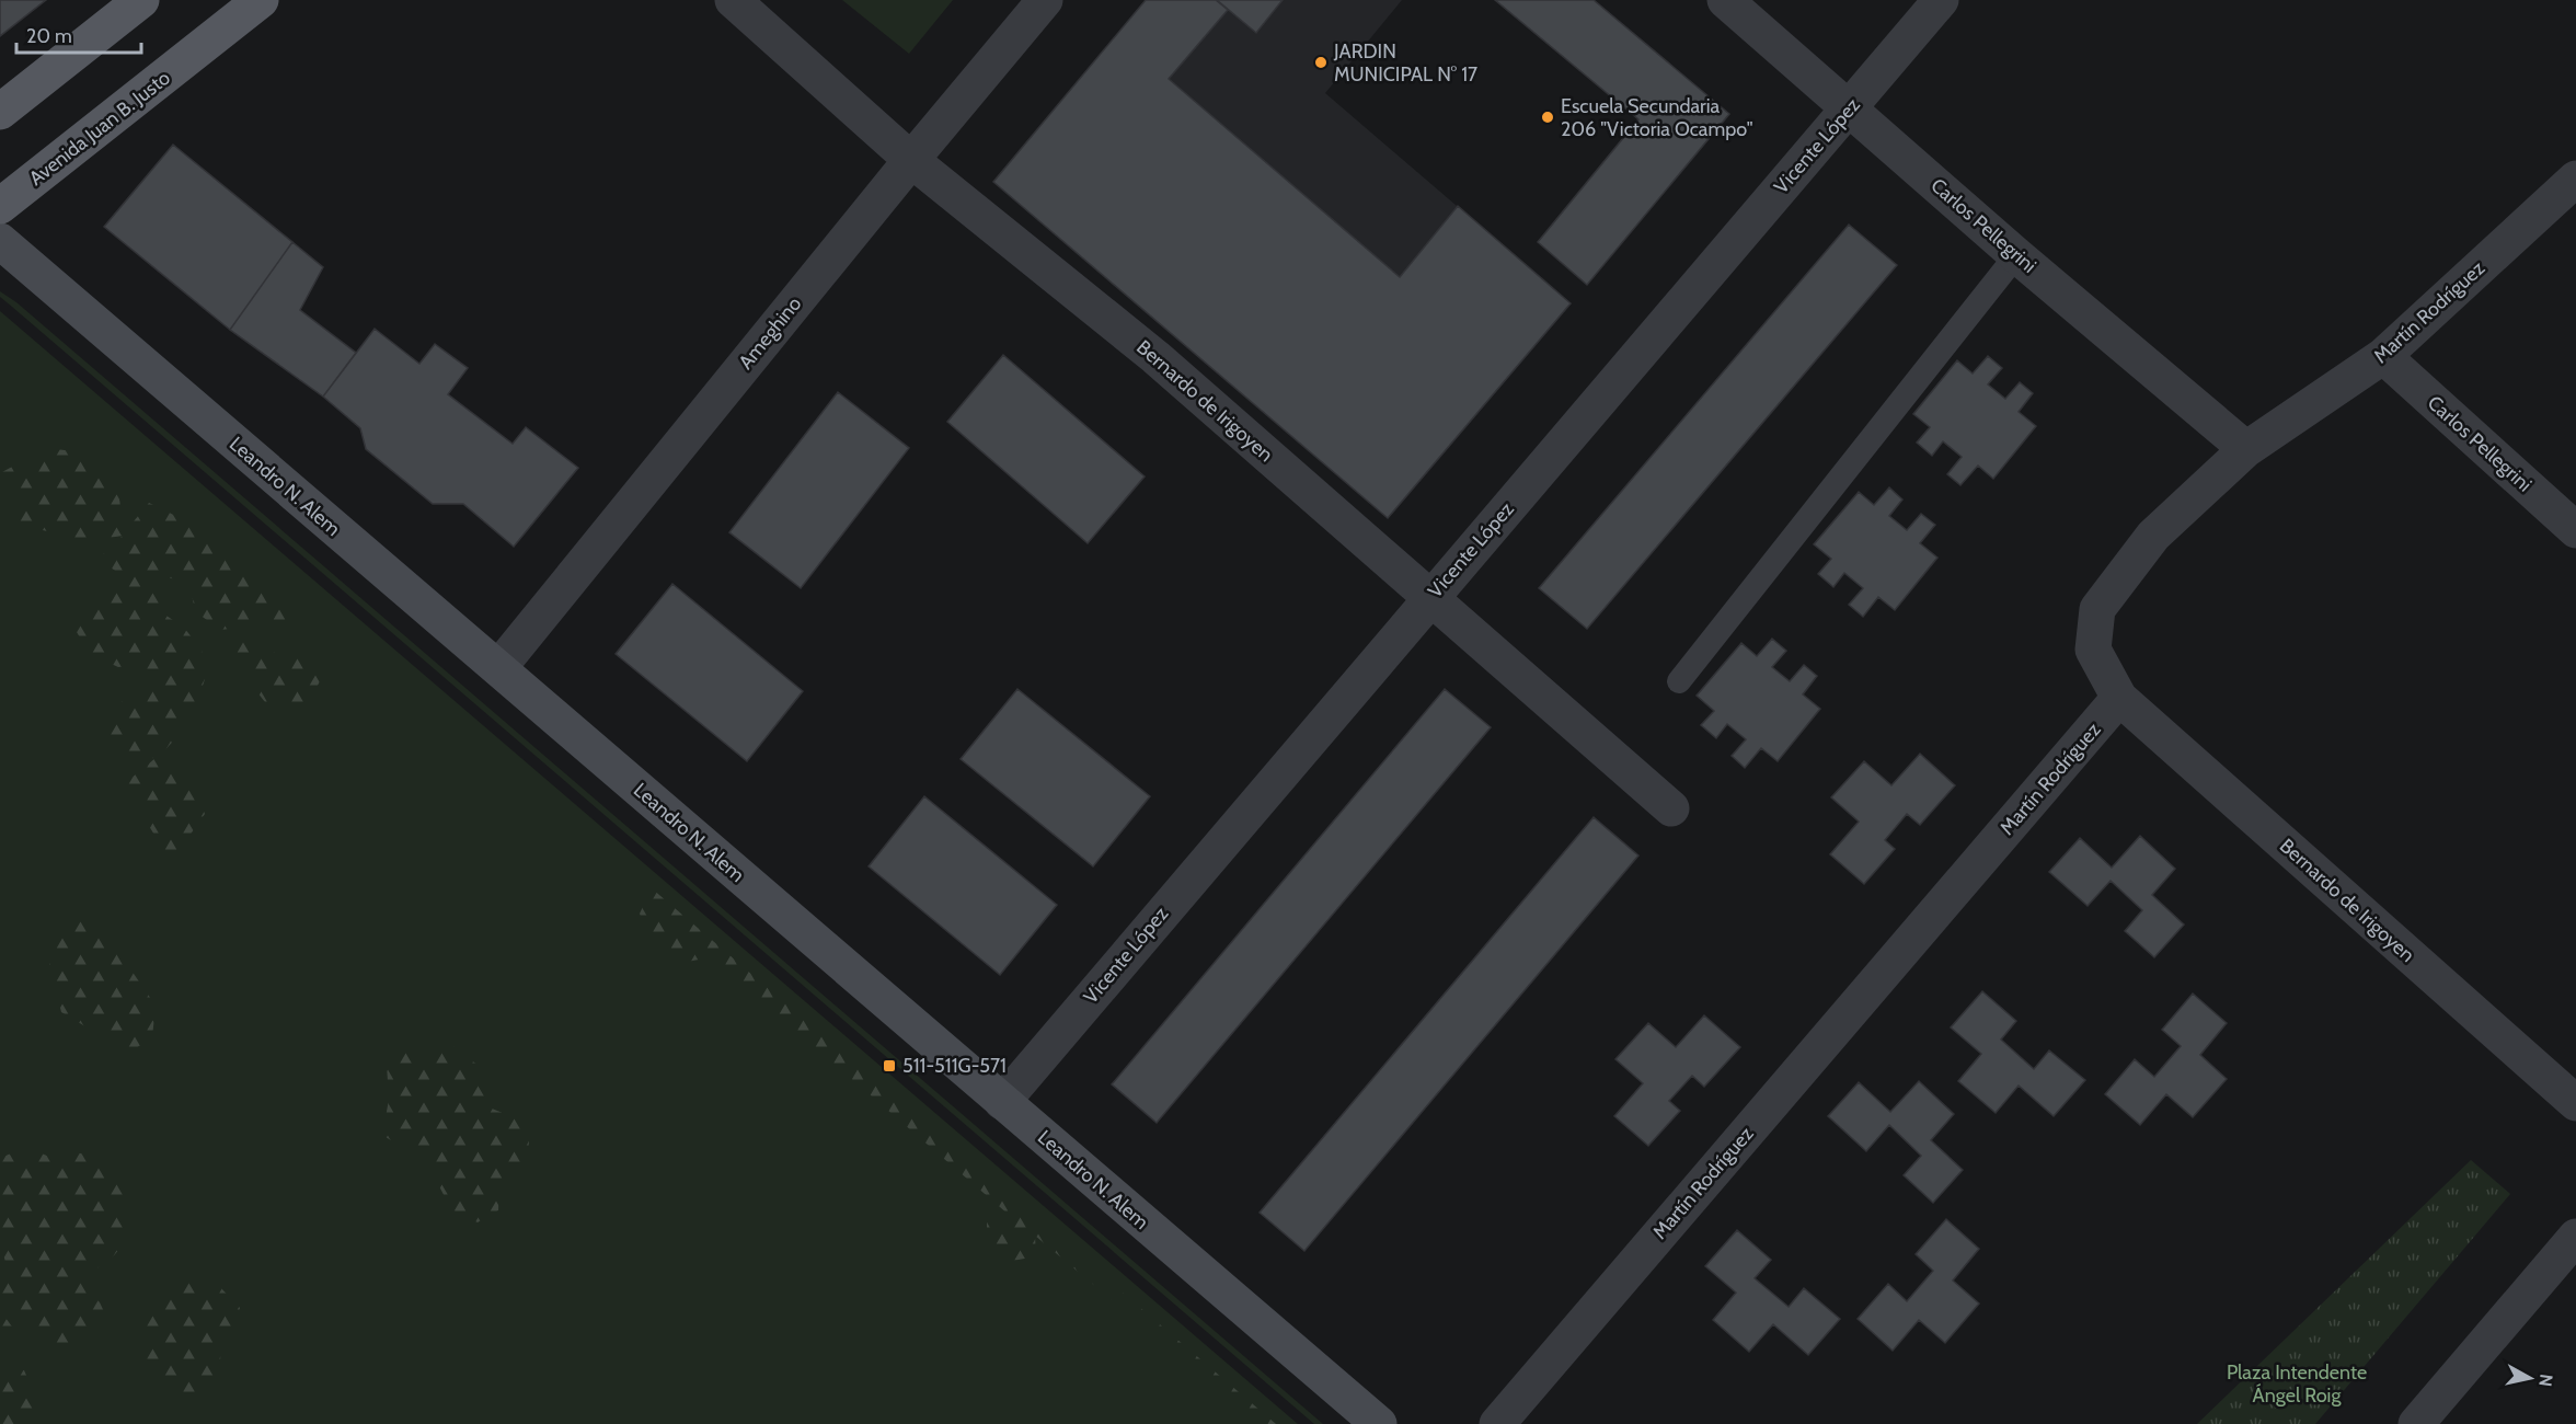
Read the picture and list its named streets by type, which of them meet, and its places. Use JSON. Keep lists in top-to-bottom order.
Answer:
{
  "streets": {
    "main road": ["Avenida Juan B. Justo", "Leandro N. Alem"],
    "street": [
      "Vicente López",
      "Carlos Pellegrini",
      "Martín Rodríguez",
      "Ameghino",
      "Bernardo de Irigoyen"
    ]
  },
  "crossings": [
    ["Vicente López", "Carlos Pellegrini"],
    ["Vicente López", "Bernardo de Irigoyen"],
    ["Vicente López", "Leandro N. Alem"],
    ["Carlos Pellegrini", "Martín Rodríguez"],
    ["Martín Rodríguez", "Bernardo de Irigoyen"],
    ["Ameghino", "Bernardo de Irigoyen"],
    ["Ameghino", "Leandro N. Alem"]
  ],
  "parks": ["Plaza Intendente Ángel Roig"],
  "places": {
    "other": ["JARDIN MUNICIPAL N° 17", "Escuela Secundaria 206 \"Victoria Ocampo\""],
    "transit": ["511-511G-571"]
  },
  "scale_bar": "20 m",
  "north": "right"
}
